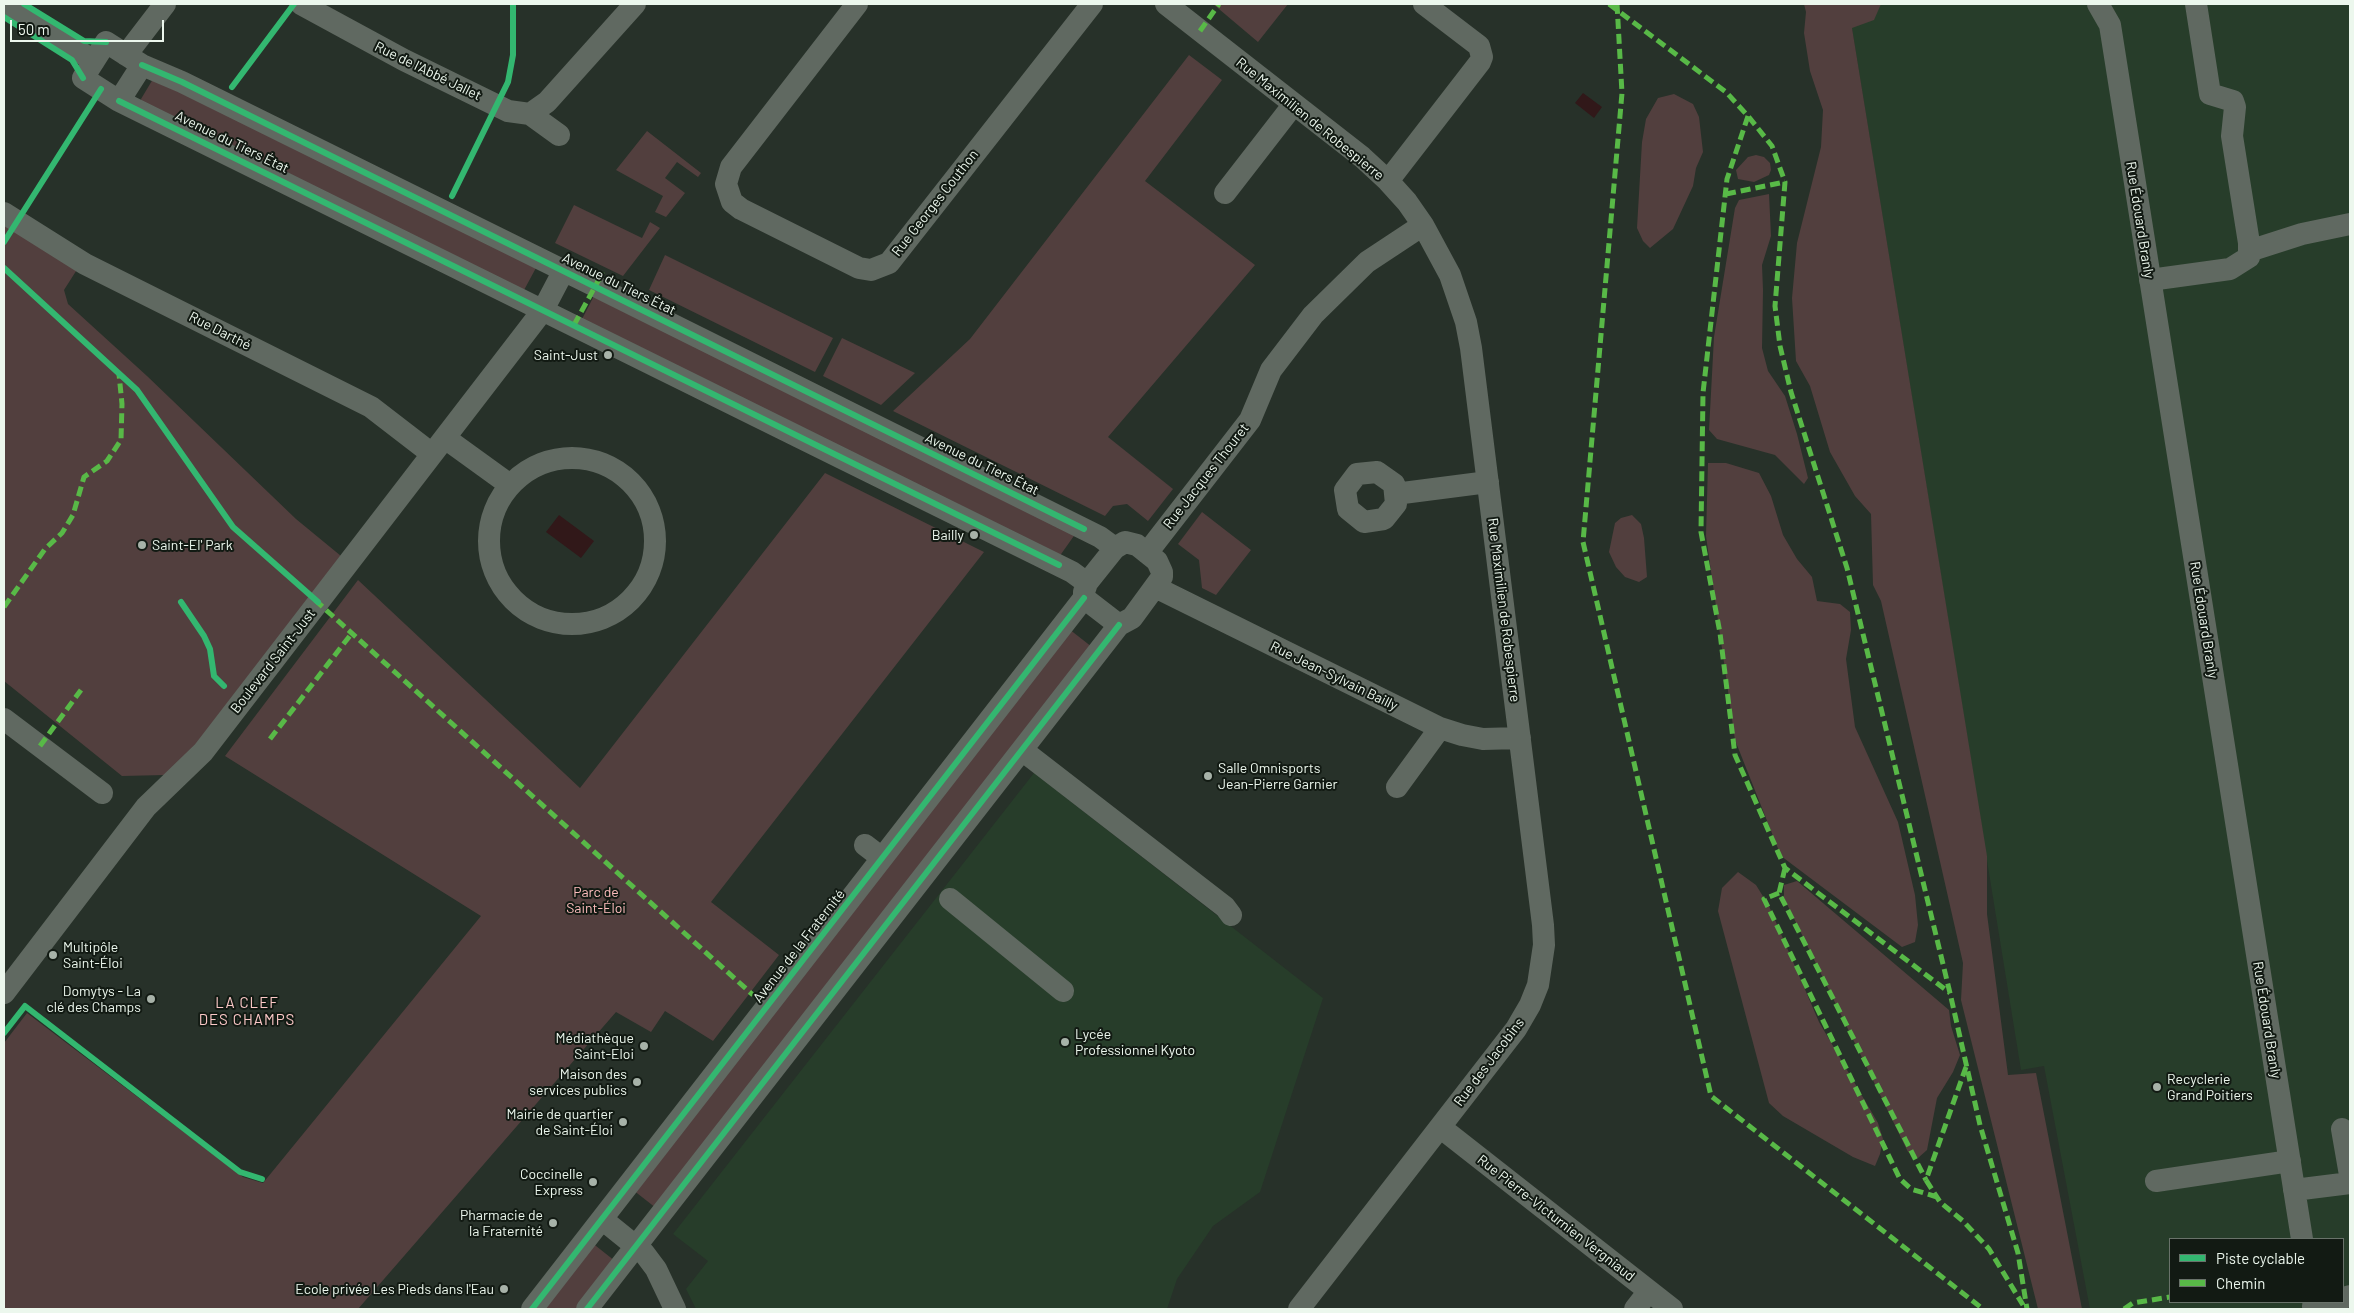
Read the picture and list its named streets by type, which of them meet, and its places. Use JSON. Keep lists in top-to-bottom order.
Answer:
{
  "streets": {
    "street": [
      "Rue de l'Abbé Jallet",
      "Rue Maximilien de Robespierre",
      "Avenue du Tiers État",
      "Rue Georges Couthon",
      "Rue Édouard Branly",
      "Rue Darthé",
      "Rue Jacques Thouret",
      "Boulevard Saint-Just",
      "Rue Jean-Sylvain Bailly",
      "Avenue de la Fraternité",
      "Rue des Jacobins",
      "Rue Pierre-Victurnien Vergniaud"
    ]
  },
  "crossings": [
    ["Rue Maximilien de Robespierre", "Rue Jacques Thouret"],
    ["Rue Maximilien de Robespierre", "Rue Jean-Sylvain Bailly"],
    ["Rue Maximilien de Robespierre", "Rue des Jacobins"],
    ["Avenue du Tiers État", "Rue Jacques Thouret"],
    ["Avenue du Tiers État", "Boulevard Saint-Just"],
    ["Avenue du Tiers État", "Rue Jean-Sylvain Bailly"],
    ["Avenue du Tiers État", "Avenue de la Fraternité"],
    ["Rue Darthé", "Boulevard Saint-Just"],
    ["Rue Jacques Thouret", "Rue Jean-Sylvain Bailly"],
    ["Rue Jacques Thouret", "Avenue de la Fraternité"],
    ["Rue Jean-Sylvain Bailly", "Avenue de la Fraternité"],
    ["Rue Jean-Sylvain Bailly", "Rue des Jacobins"],
    ["Rue des Jacobins", "Rue Pierre-Victurnien Vergniaud"]
  ],
  "districts": ["LA CLEF DES CHAMPS"],
  "parks": ["Parc de Saint-Éloi"],
  "places": [
    "Saint-Just",
    "Bailly",
    "Saint-El' Park",
    "Salle Omnisports Jean-Pierre Garnier",
    "Multipôle Saint-Éloi",
    "Domytys - La clé des Champs",
    "Lycée Professionnel Kyoto",
    "Médiathèque Saint-Eloi",
    "Maison des services publics",
    "Recyclerie Grand Poitiers",
    "Mairie de quartier de Saint-Éloi",
    "Coccinelle Express",
    "Pharmacie de la Fraternité",
    "Ecole privée Les Pieds dans l'Eau"
  ],
  "legend": ["Piste cyclable", "Chemin"],
  "scale_bar": "50 m"
}
